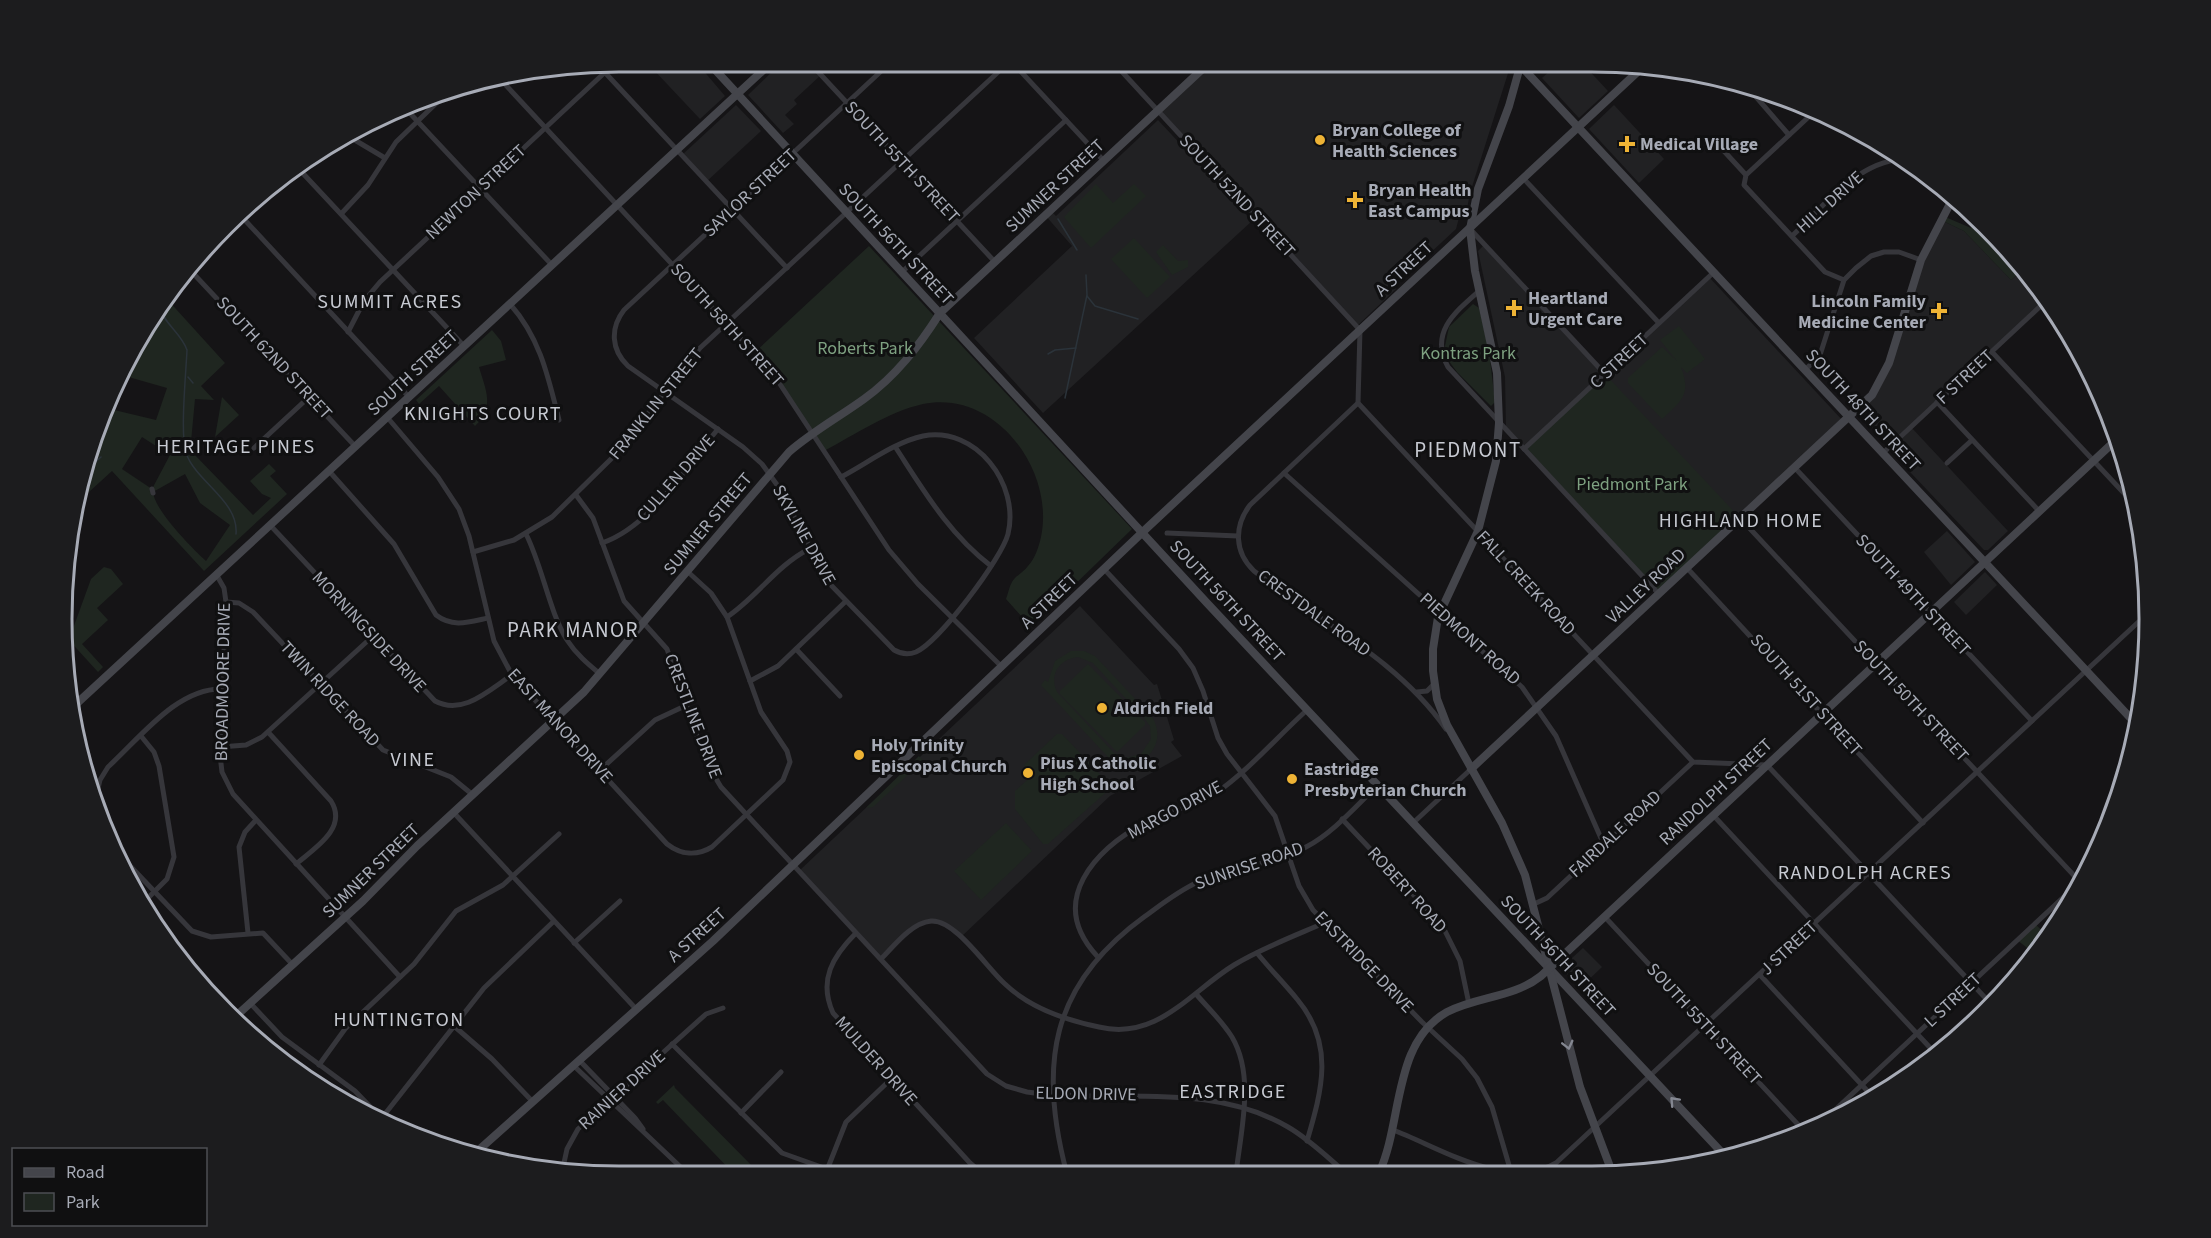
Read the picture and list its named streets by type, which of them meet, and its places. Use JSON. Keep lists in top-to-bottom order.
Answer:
{
  "streets": {
    "main road": [
      "SUMNER STREET",
      "SOUTH 56TH STREET",
      "A STREET",
      "SOUTH STREET",
      "SOUTH 48TH STREET",
      "VALLEY ROAD",
      "RANDOLPH STREET"
    ],
    "street": [
      "SOUTH 55TH STREET",
      "NEWTON STREET",
      "SAYLOR STREET",
      "SOUTH 52ND STREET",
      "HILL DRIVE",
      "SOUTH 58TH STREET",
      "SOUTH 62ND STREET",
      "C STREET",
      "F STREET",
      "FRANKLIN STREET",
      "CULLEN DRIVE",
      "SKYLINE DRIVE",
      "FALL CREEK ROAD",
      "SOUTH 49TH STREET",
      "CRESTDALE ROAD",
      "MORNINGSIDE DRIVE",
      "PIEDMONT ROAD",
      "BROADMOORE DRIVE",
      "TWIN RIDGE ROAD",
      "SOUTH 51ST STREET",
      "SOUTH 50TH STREET",
      "CRESTLINE DRIVE",
      "EAST MANOR DRIVE",
      "MARGO DRIVE",
      "FAIRDALE ROAD",
      "SUNRISE ROAD",
      "ROBERT ROAD",
      "J STREET",
      "EASTRIDGE DRIVE",
      "L STREET",
      "MULDER DRIVE",
      "RAINIER DRIVE",
      "ELDON DRIVE"
    ]
  },
  "crossings": [
    ["SOUTH 55TH STREET", "SUMNER STREET"],
    ["SOUTH 55TH STREET", "SAYLOR STREET"],
    ["SOUTH 55TH STREET", "FRANKLIN STREET"],
    ["SOUTH 55TH STREET", "RANDOLPH STREET"],
    ["SOUTH 55TH STREET", "J STREET"],
    ["SUMNER STREET", "SOUTH 52ND STREET"],
    ["SUMNER STREET", "SOUTH 56TH STREET"],
    ["SUMNER STREET", "SOUTH 58TH STREET"],
    ["SUMNER STREET", "SKYLINE DRIVE"],
    ["SUMNER STREET", "BROADMOORE DRIVE"],
    ["SUMNER STREET", "TWIN RIDGE ROAD"],
    ["SUMNER STREET", "CRESTLINE DRIVE"],
    ["SUMNER STREET", "EAST MANOR DRIVE"],
    ["NEWTON STREET", "SOUTH 58TH STREET"],
    ["SAYLOR STREET", "SOUTH 56TH STREET"],
    ["SAYLOR STREET", "SOUTH 58TH STREET"],
    ["SAYLOR STREET", "SKYLINE DRIVE"],
    ["SOUTH 52ND STREET", "A STREET"],
    ["SOUTH 56TH STREET", "A STREET"],
    ["SOUTH 56TH STREET", "SOUTH STREET"],
    ["SOUTH 56TH STREET", "FRANKLIN STREET"],
    ["SOUTH 56TH STREET", "VALLEY ROAD"],
    ["SOUTH 56TH STREET", "RANDOLPH STREET"],
    ["SOUTH 56TH STREET", "MARGO DRIVE"],
    ["SOUTH 56TH STREET", "SUNRISE ROAD"],
    ["SOUTH 56TH STREET", "J STREET"],
    ["A STREET", "SOUTH 58TH STREET"],
    ["A STREET", "SOUTH 48TH STREET"],
    ["A STREET", "CRESTLINE DRIVE"],
    ["A STREET", "EASTRIDGE DRIVE"],
    ["A STREET", "ELDON DRIVE"],
    ["SOUTH 58TH STREET", "SOUTH STREET"],
    ["SOUTH 58TH STREET", "FRANKLIN STREET"],
    ["SOUTH 58TH STREET", "SKYLINE DRIVE"],
    ["SOUTH 62ND STREET", "SOUTH STREET"],
    ["C STREET", "SOUTH 48TH STREET"],
    ["SOUTH STREET", "MORNINGSIDE DRIVE"],
    ["SOUTH STREET", "BROADMOORE DRIVE"],
    ["SOUTH STREET", "EAST MANOR DRIVE"],
    ["F STREET", "SOUTH 48TH STREET"],
    ["FRANKLIN STREET", "SKYLINE DRIVE"],
    ["FRANKLIN STREET", "CRESTLINE DRIVE"],
    ["FRANKLIN STREET", "EAST MANOR DRIVE"],
    ["SOUTH 48TH STREET", "VALLEY ROAD"],
    ["SOUTH 48TH STREET", "RANDOLPH STREET"],
    ["SOUTH 48TH STREET", "J STREET"],
    ["CULLEN DRIVE", "SKYLINE DRIVE"],
    ["CULLEN DRIVE", "CRESTLINE DRIVE"],
    ["FALL CREEK ROAD", "VALLEY ROAD"],
    ["FALL CREEK ROAD", "FAIRDALE ROAD"],
    ["VALLEY ROAD", "SOUTH 49TH STREET"],
    ["VALLEY ROAD", "PIEDMONT ROAD"],
    ["VALLEY ROAD", "SOUTH 51ST STREET"],
    ["VALLEY ROAD", "SOUTH 50TH STREET"],
    ["SOUTH 49TH STREET", "RANDOLPH STREET"],
    ["SOUTH 49TH STREET", "J STREET"],
    ["MORNINGSIDE DRIVE", "EAST MANOR DRIVE"],
    ["PIEDMONT ROAD", "FAIRDALE ROAD"],
    ["BROADMOORE DRIVE", "TWIN RIDGE ROAD"],
    ["SOUTH 51ST STREET", "RANDOLPH STREET"],
    ["SOUTH 51ST STREET", "J STREET"],
    ["SOUTH 50TH STREET", "RANDOLPH STREET"],
    ["SOUTH 50TH STREET", "J STREET"],
    ["CRESTLINE DRIVE", "EAST MANOR DRIVE"],
    ["CRESTLINE DRIVE", "ELDON DRIVE"],
    ["RANDOLPH STREET", "ROBERT ROAD"],
    ["RANDOLPH STREET", "J STREET"],
    ["RANDOLPH STREET", "EASTRIDGE DRIVE"],
    ["MARGO DRIVE", "SUNRISE ROAD"],
    ["MARGO DRIVE", "EASTRIDGE DRIVE"],
    ["SUNRISE ROAD", "ROBERT ROAD"],
    ["SUNRISE ROAD", "EASTRIDGE DRIVE"],
    ["SUNRISE ROAD", "ELDON DRIVE"],
    ["MULDER DRIVE", "ELDON DRIVE"]
  ],
  "districts": [
    "SUMMIT ACRES",
    "KNIGHTS COURT",
    "HERITAGE PINES",
    "PIEDMONT",
    "HIGHLAND HOME",
    "PARK MANOR",
    "VINE",
    "RANDOLPH ACRES",
    "HUNTINGTON",
    "EASTRIDGE"
  ],
  "parks": ["Roberts Park", "Kontras Park", "Piedmont Park"],
  "places": {
    "other": [
      "Bryan College of Health Sciences",
      "Aldrich Field",
      "Holy Trinity Episcopal Church",
      "Pius X Catholic High School",
      "Eastridge Presbyterian Church"
    ],
    "health": [
      "Medical Village",
      "Bryan Health East Campus",
      "Heartland Urgent Care",
      "Lincoln Family Medicine Center"
    ]
  },
  "legend": ["Road", "Park"]
}
